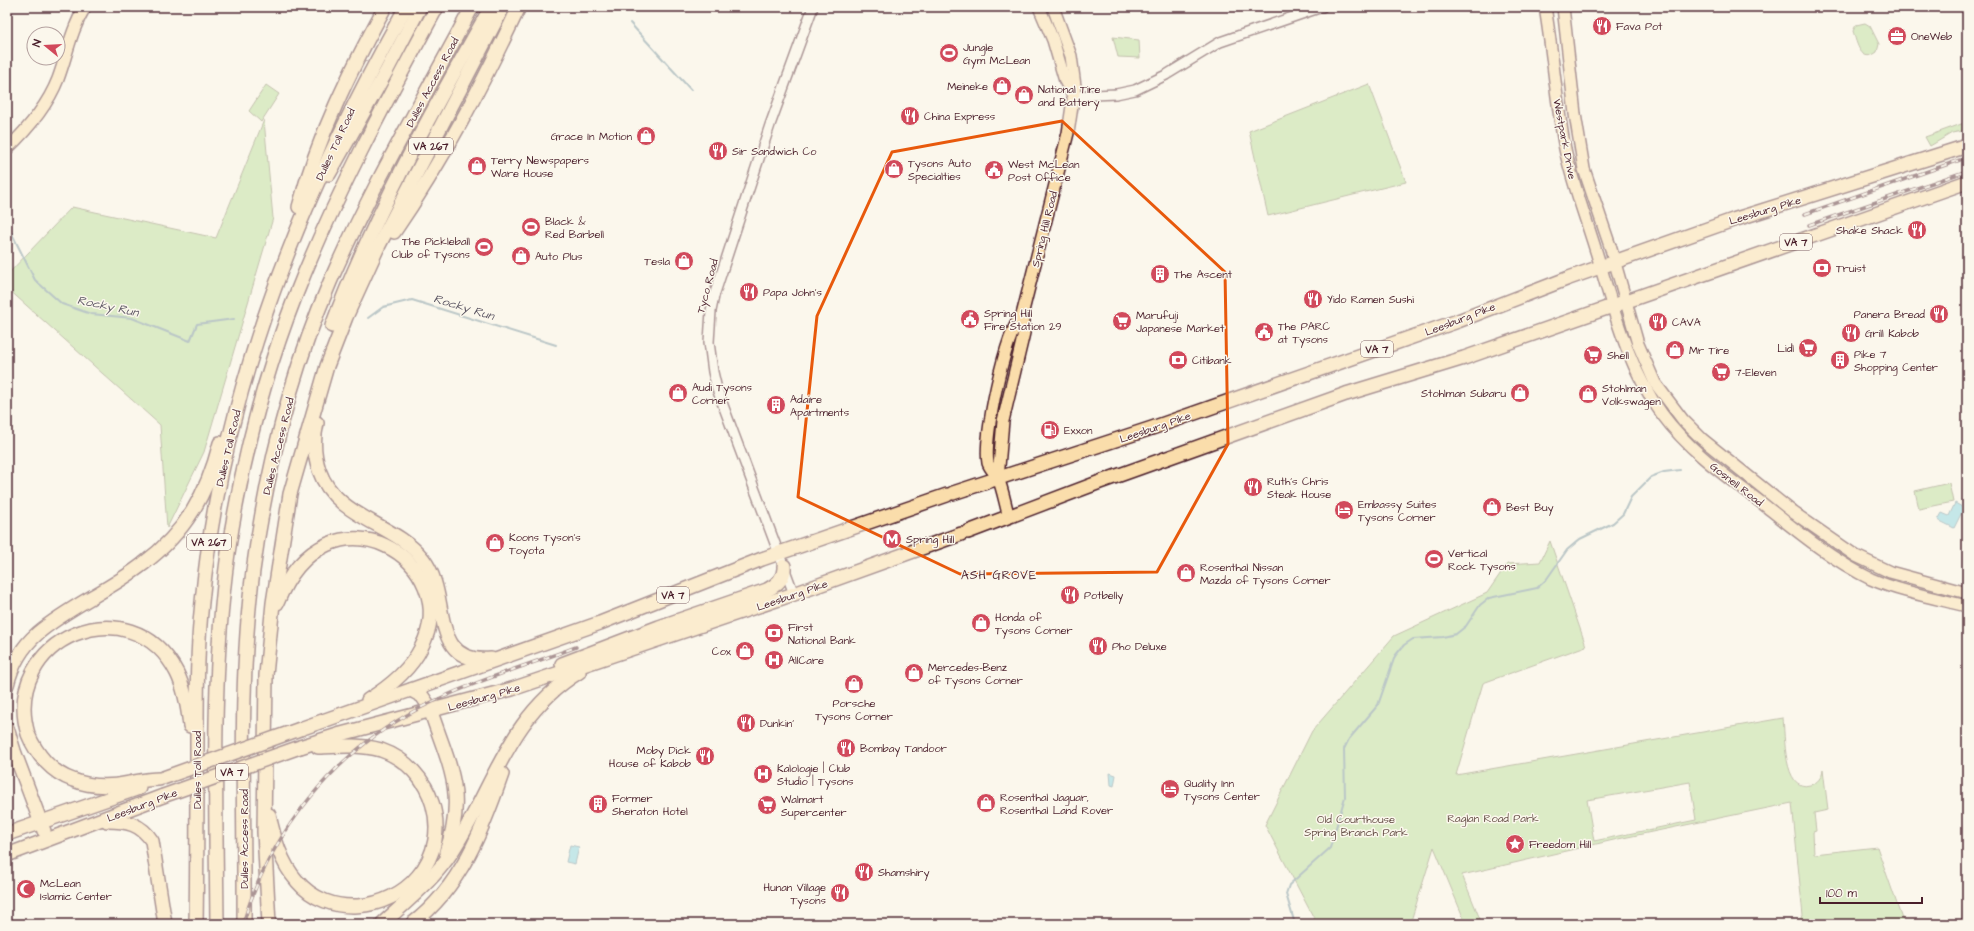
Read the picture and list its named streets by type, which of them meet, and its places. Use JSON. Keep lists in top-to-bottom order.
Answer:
{
  "streets": {
    "highway": [
      "Dulles Access Road",
      "Dulles Toll Road",
      "VA 267",
      "Leesburg Pike",
      "VA 7"
    ],
    "main road": ["Westpark Drive", "Spring Hill Road", "Gosnell Road"],
    "street": ["Tyco Road"]
  },
  "crossings": [
    ["Westpark Drive", "Leesburg Pike"],
    ["Westpark Drive", "Gosnell Road"],
    ["Leesburg Pike", "Spring Hill Road"],
    ["Leesburg Pike", "Tyco Road"],
    ["Leesburg Pike", "Gosnell Road"]
  ],
  "districts": ["ASH GROVE"],
  "water": ["Rocky Run"],
  "parks": ["Raglan Road Park", "Old Courthouse Spring Branch Park"],
  "places": {
    "restaurant": [
      "Fava Pot",
      "China Express",
      "Sir Sandwich Co",
      "Shake Shack",
      "Papa John's",
      "Yido Ramen Sushi",
      "Panera Bread",
      "CAVA",
      "Grill Kabob",
      "Ruth's Chris Steak House",
      "Potbelly",
      "Pho Deluxe",
      "Dunkin'",
      "Bombay Tandoor",
      "Moby Dick House of Kabob",
      "Shamshiry",
      "Hunan Village Tysons"
    ],
    "office": ["OneWeb"],
    "sports": [
      "Jungle Gym McLean",
      "Black & Red Barbell",
      "The Pickleball Club of Tysons",
      "Vertical Rock Tysons"
    ],
    "shop": [
      "Meineke",
      "National Tire and Battery",
      "Grace In Motion",
      "Terry Newspapers Ware House",
      "Tysons Auto Specialties",
      "Auto Plus",
      "Tesla",
      "Mr Tire",
      "Audi Tysons Corner",
      "Stohlman Subaru",
      "Stohlman Volkswagen",
      "Best Buy",
      "Koons Tyson’s Toyota",
      "Rosenthal Nissan Mazda of Tysons Corner",
      "Honda of Tysons Corner",
      "Cox",
      "Mercedes-Benz of Tysons Corner",
      "Porsche Tysons Corner",
      "Rosenthal Jaguar, Rosenthal Land Rover"
    ],
    "public building": ["West McLean Post Office", "Spring Hill Fire Station 29", "The PARC at Tysons"],
    "bank": ["Truist", "Citibank", "First National Bank"],
    "building": [
      "The Ascent",
      "Pike 7 Shopping Center",
      "Adaire Apartments",
      "Former Sheraton Hotel"
    ],
    "supermarket": [
      "Marufuji Japanese Market",
      "Lidl",
      "Shell",
      "7-Eleven",
      "Walmart Supercenter"
    ],
    "fuel station": ["Exxon"],
    "hotel": ["Embassy Suites Tysons Corner", "Quality Inn Tysons Center"],
    "metro station": ["Spring Hill"],
    "hospital": ["AllCare", "Kalologie | Club Studio | Tysons"],
    "place": ["Freedom Hill"],
    "mosque": ["McLean Islamic Center"]
  },
  "scale_bar": "100 m",
  "north": "left"
}
